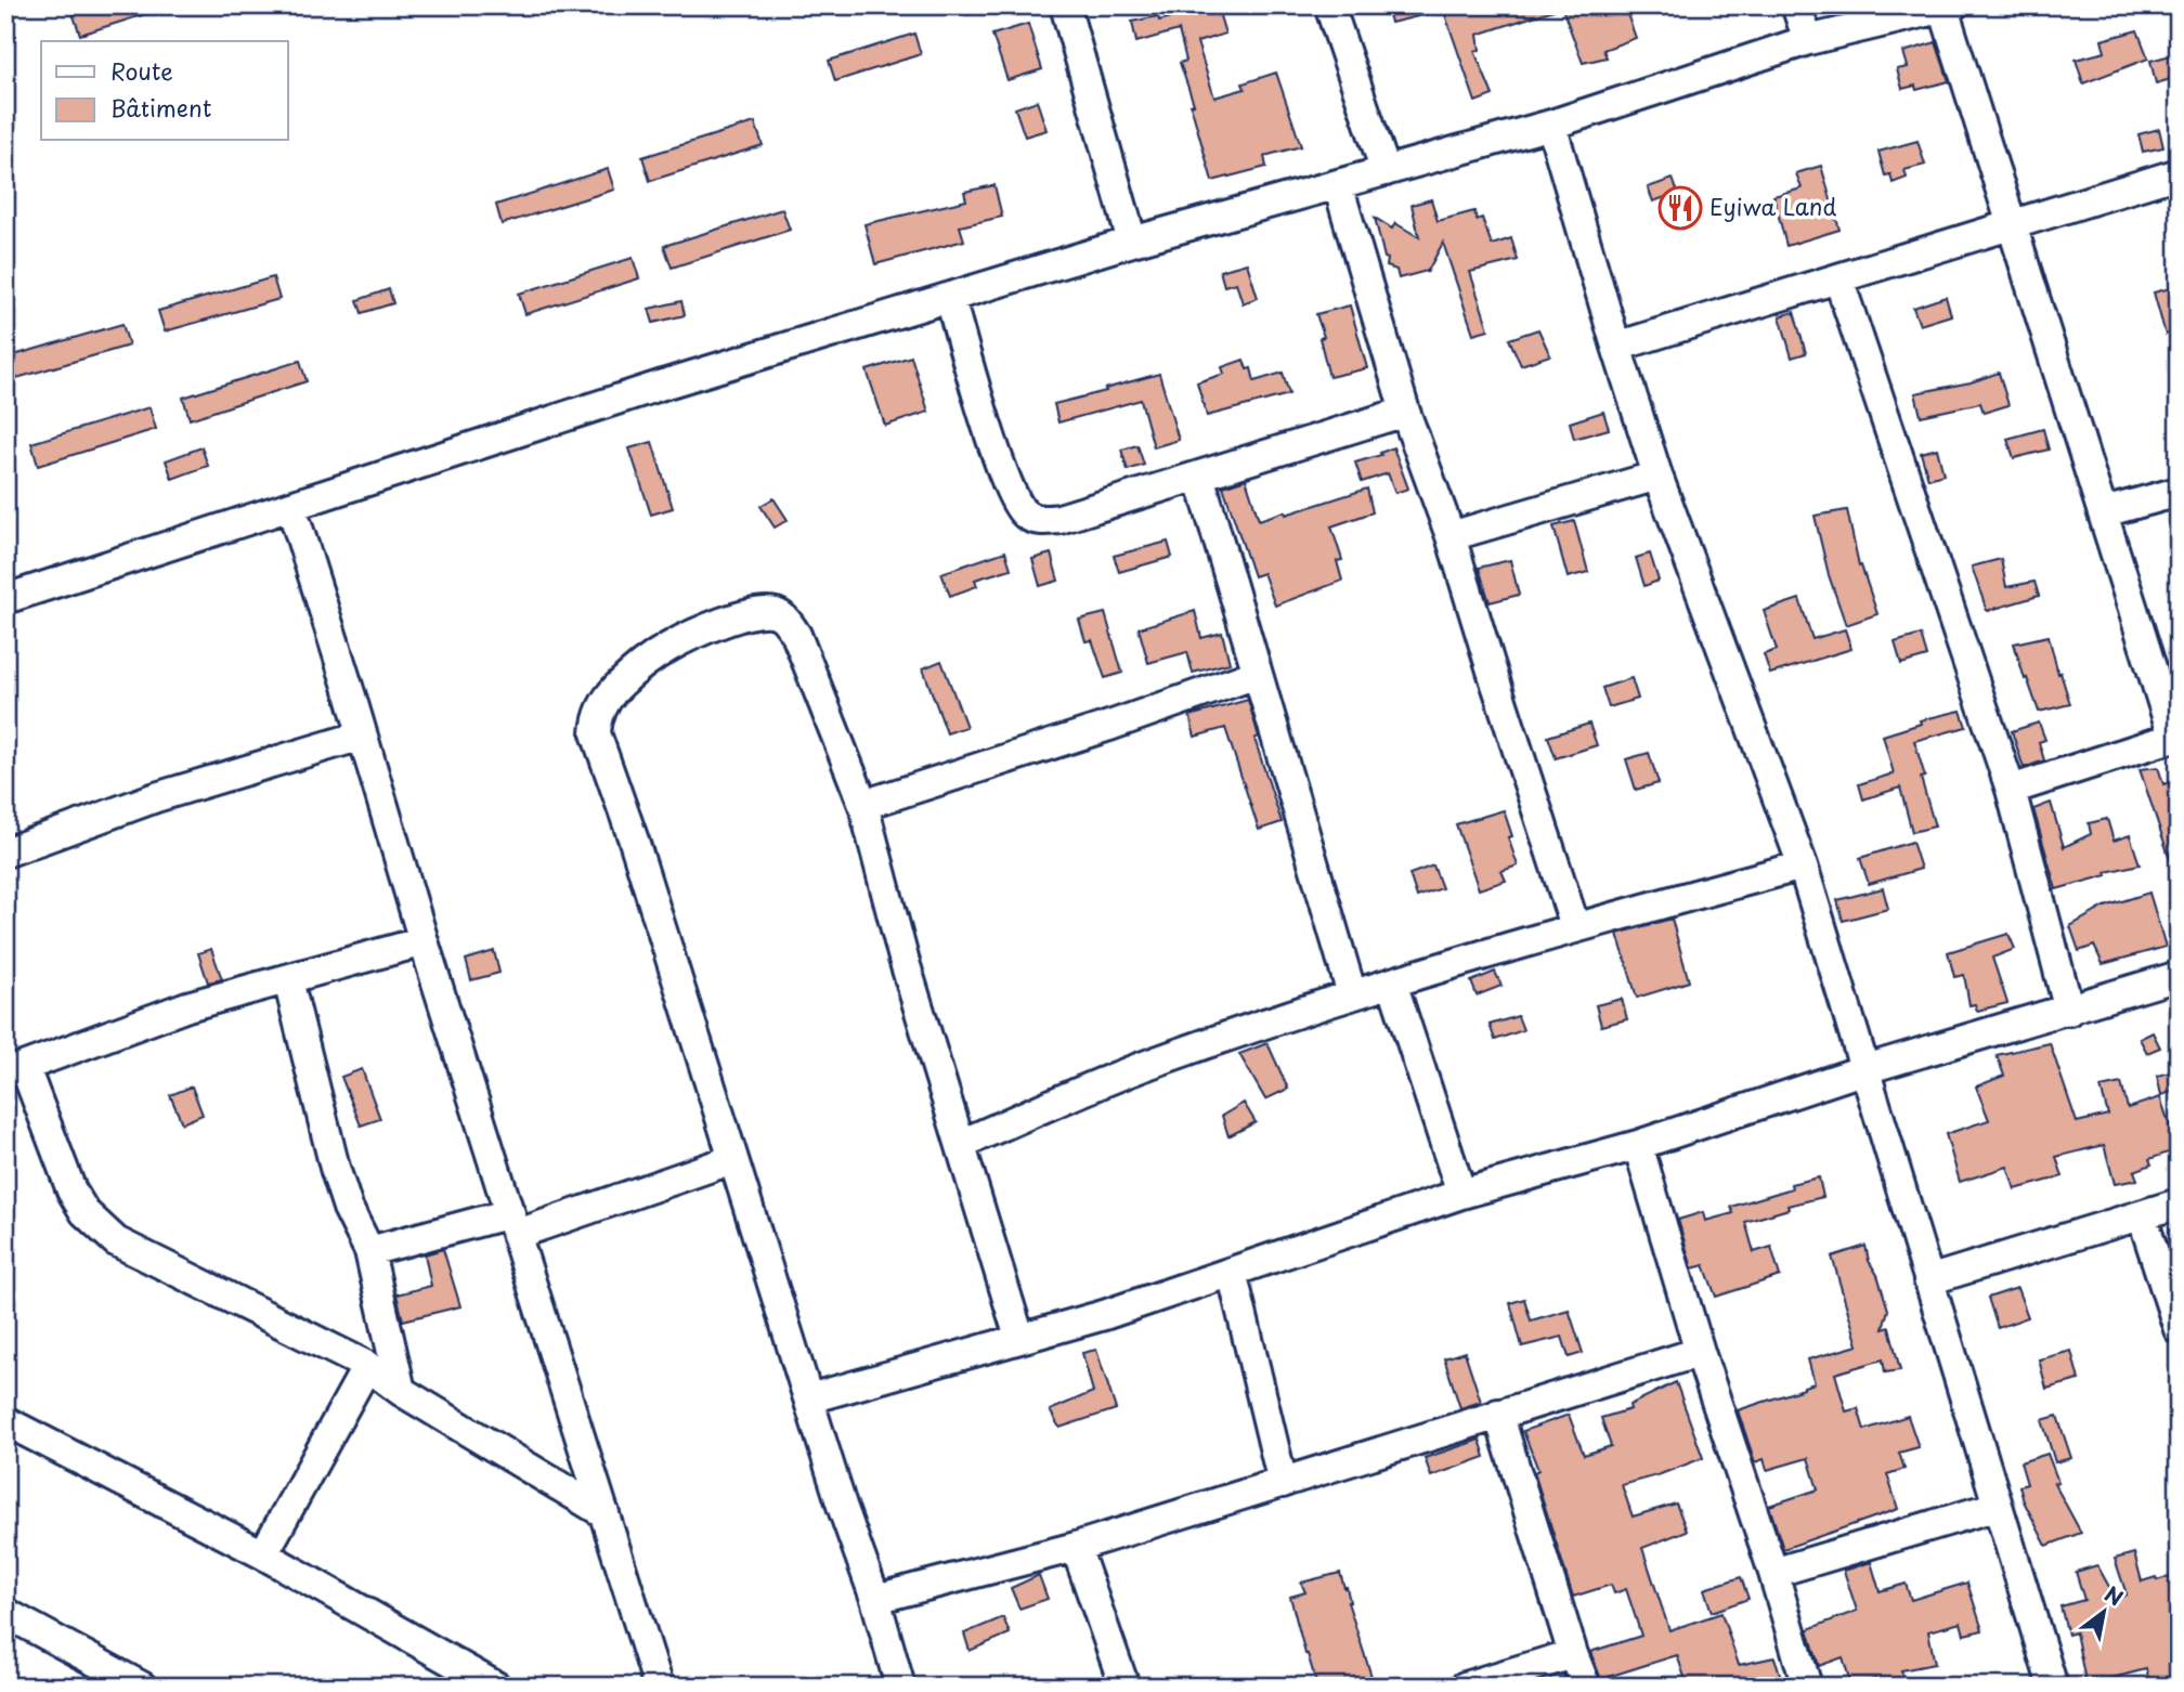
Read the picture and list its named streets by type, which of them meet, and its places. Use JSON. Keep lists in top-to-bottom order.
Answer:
{
  "places": {
    "restaurant": ["Eyiwa Land"]
  },
  "legend": ["Route", "Bâtiment"],
  "north": "top right"
}
